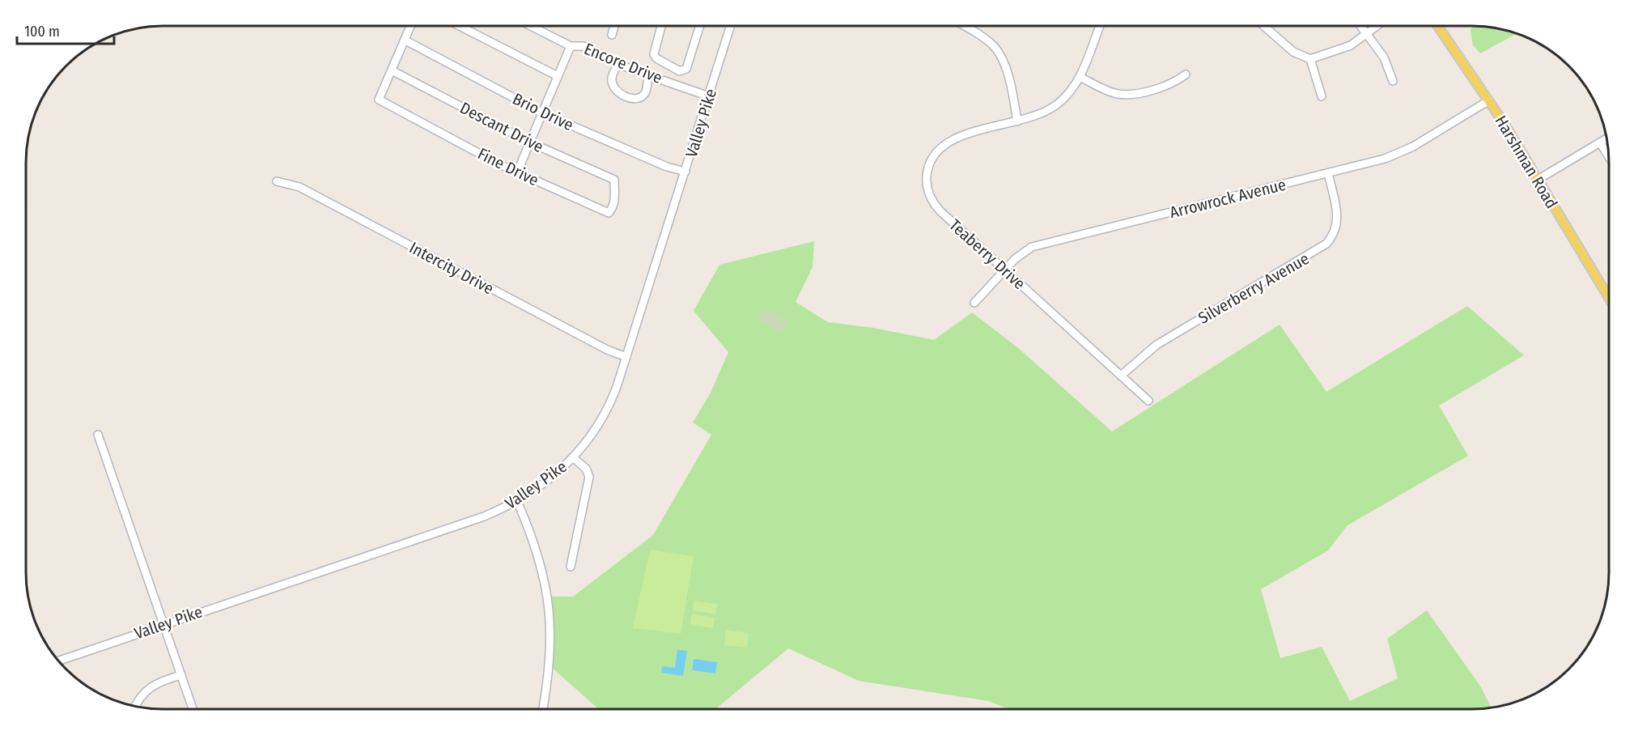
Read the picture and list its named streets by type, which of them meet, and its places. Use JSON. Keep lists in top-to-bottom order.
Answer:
{
  "streets": {
    "main road": ["Harshman Road"],
    "street": [
      "Encore Drive",
      "Brio Drive",
      "Valley Pike",
      "Descant Drive",
      "Fine Drive",
      "Arrowrock Avenue",
      "Teaberry Drive",
      "Intercity Drive",
      "Silverberry Avenue"
    ]
  },
  "crossings": [
    ["Encore Drive", "Valley Pike"],
    ["Brio Drive", "Valley Pike"],
    ["Valley Pike", "Intercity Drive"],
    ["Descant Drive", "Fine Drive"],
    ["Harshman Road", "Arrowrock Avenue"],
    ["Arrowrock Avenue", "Teaberry Drive"],
    ["Arrowrock Avenue", "Silverberry Avenue"],
    ["Teaberry Drive", "Silverberry Avenue"]
  ],
  "scale_bar": "100 m"
}
